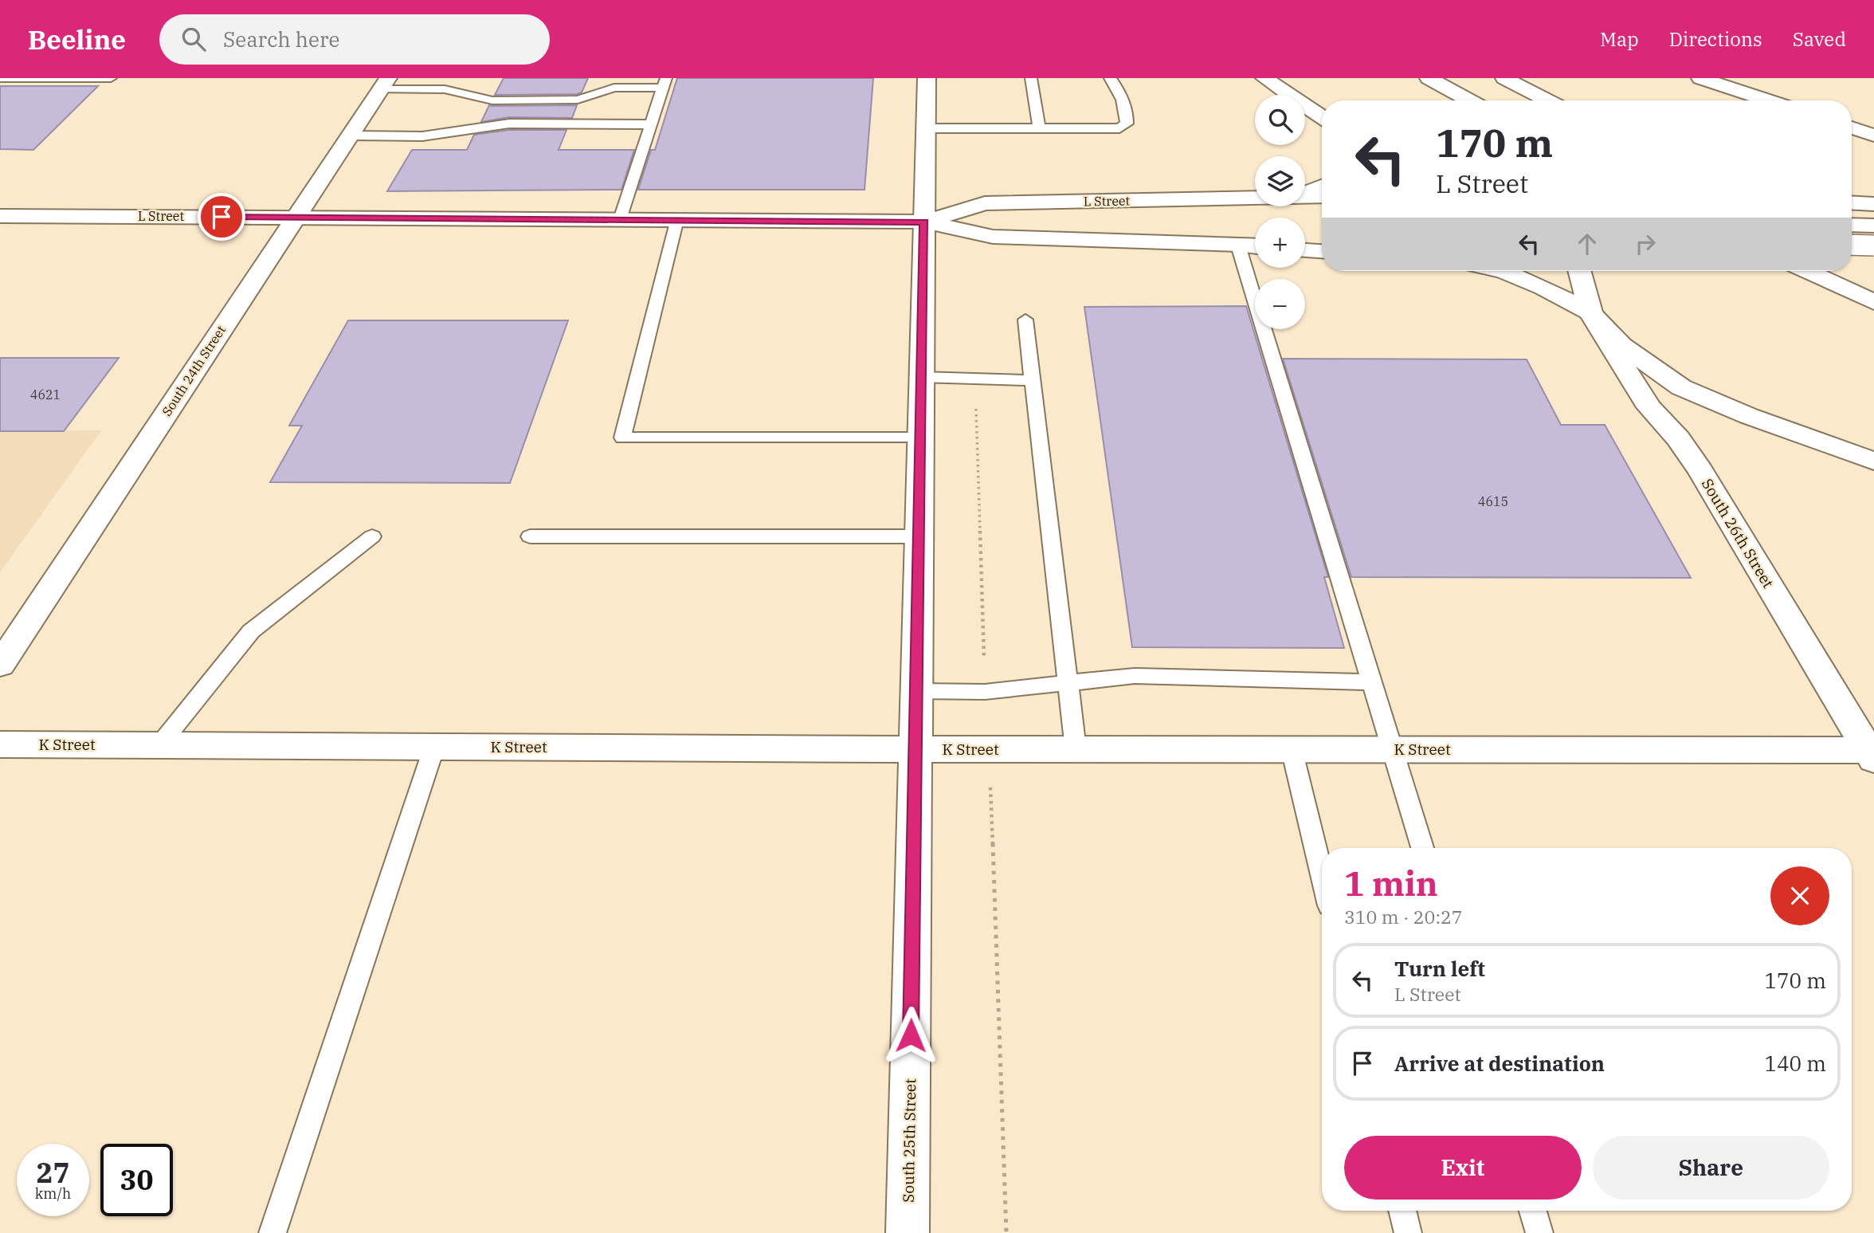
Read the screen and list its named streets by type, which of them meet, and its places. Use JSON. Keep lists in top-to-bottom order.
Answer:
{
  "streets": {
    "main road": [
      "L Street",
      "South 24th Street",
      "South 26th Street",
      "K Street",
      "South 25th Street"
    ]
  },
  "crossings": [
    ["L Street", "South 24th Street"],
    ["L Street", "South 25th Street"],
    ["South 26th Street", "K Street"],
    ["K Street", "South 25th Street"]
  ],
  "house_numbers": ["4621", "4615"],
  "page": {
    "header": "Beeline",
    "search": "Search here",
    "nav": ["Map", "Directions", "Saved"],
    "map_buttons": ["+", "−"],
    "turn": ["170 m", "L Street"],
    "heading": ["1 min", "310 m · 20:27"],
    "list": [
      {
        "name": "Turn left",
        "note": "L Street",
        "value": "170 m"
      },
      {
        "name": "Arrive at destination",
        "value": "140 m"
      }
    ],
    "buttons": ["Exit", "Share"],
    "speed": "27 km/h",
    "limit": "30"
  }
}
